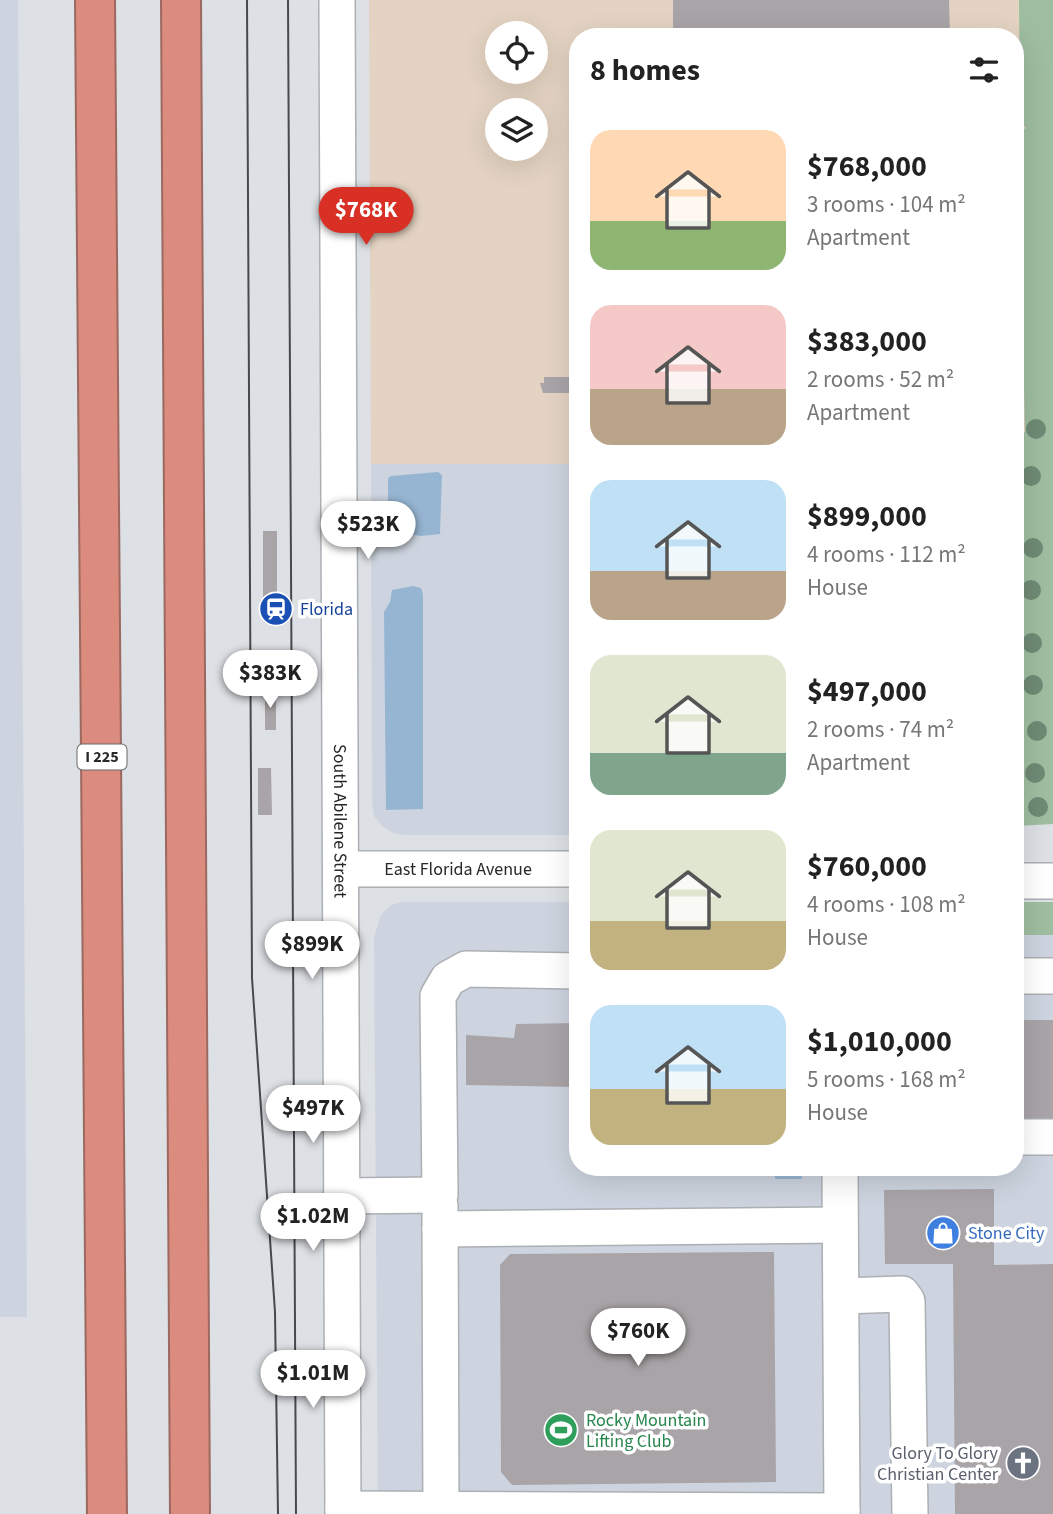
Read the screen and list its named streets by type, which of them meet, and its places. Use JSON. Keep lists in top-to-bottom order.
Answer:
{
  "streets": {
    "highway": ["I 225"],
    "street": ["South Abilene Street", "East Florida Avenue"]
  },
  "crossings": [
    ["South Abilene Street", "East Florida Avenue"]
  ],
  "places": {
    "station": ["Florida"],
    "shop": ["Stone City"],
    "sports": ["Rocky Mountain Lifting Club"],
    "church": ["Glory To Glory Christian Center"]
  },
  "page": {
    "heading": "8 homes",
    "list": [
      {
        "name": "$768,000",
        "note": "3 rooms · 104 m² · Apartment"
      },
      {
        "name": "$383,000",
        "note": "2 rooms · 52 m² · Apartment"
      },
      {
        "name": "$899,000",
        "note": "4 rooms · 112 m² · House"
      },
      {
        "name": "$497,000",
        "note": "2 rooms · 74 m² · Apartment"
      },
      {
        "name": "$760,000",
        "note": "4 rooms · 108 m² · House"
      },
      {
        "name": "$1,010,000",
        "note": "5 rooms · 168 m² · House"
      }
    ],
    "price": [
      "$768K",
      "$523K",
      "$383K",
      "$899K",
      "$497K",
      "$1.02M",
      "$760K",
      "$1.01M"
    ]
  }
}
